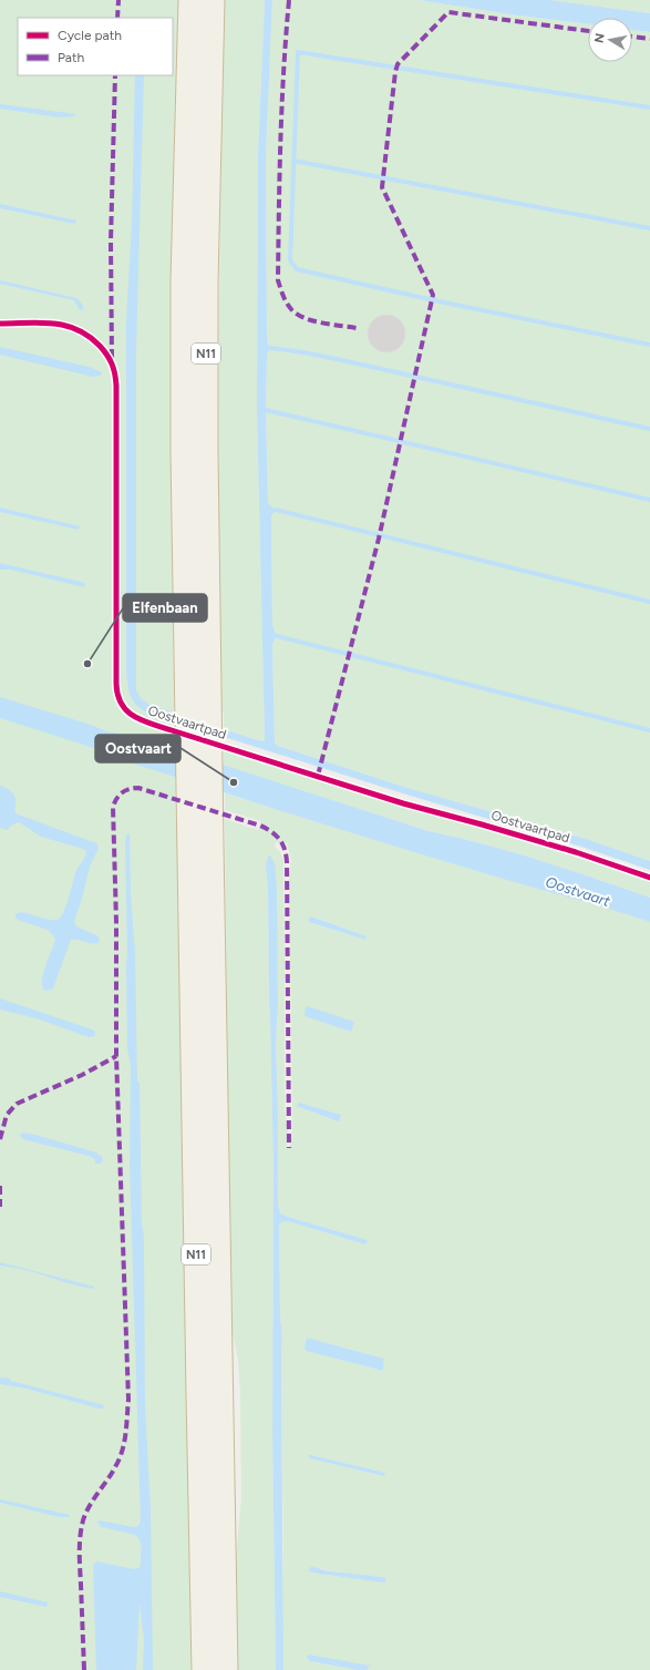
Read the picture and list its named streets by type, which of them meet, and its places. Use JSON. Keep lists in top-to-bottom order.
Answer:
{
  "streets": {
    "highway": ["N11"],
    "cycle path": ["Oostvaartpad"]
  },
  "water": ["Oostvaart"],
  "places": ["Elfenbaan", "Oostvaart"],
  "legend": ["Cycle path", "Path"],
  "north": "left"
}
